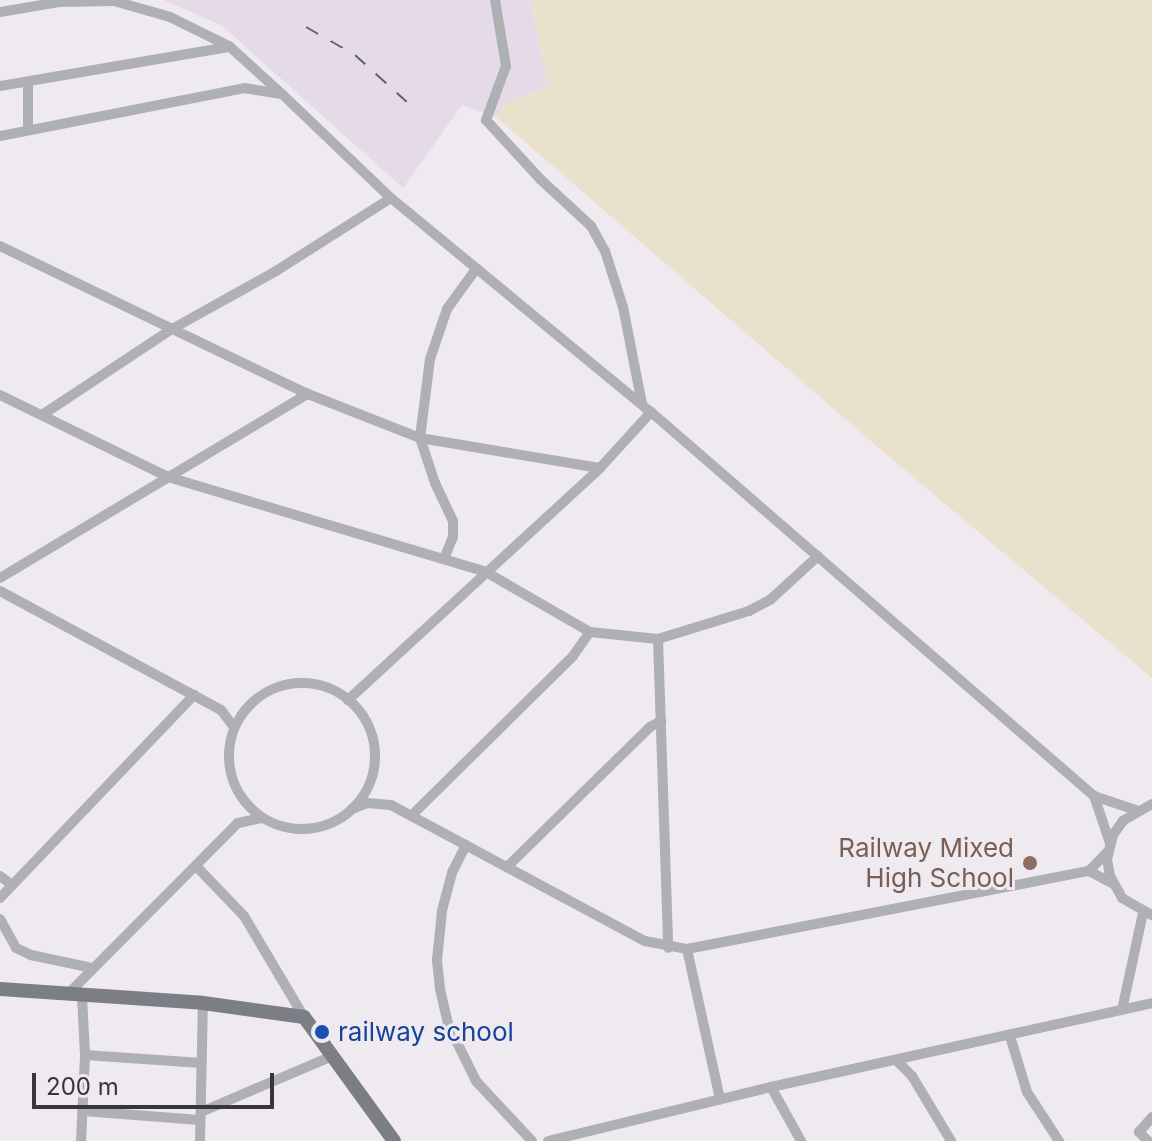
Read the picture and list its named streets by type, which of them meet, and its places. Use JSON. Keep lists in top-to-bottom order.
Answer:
{
  "places": ["Railway Mixed High School", "railway school"],
  "scale_bar": "200 m"
}
